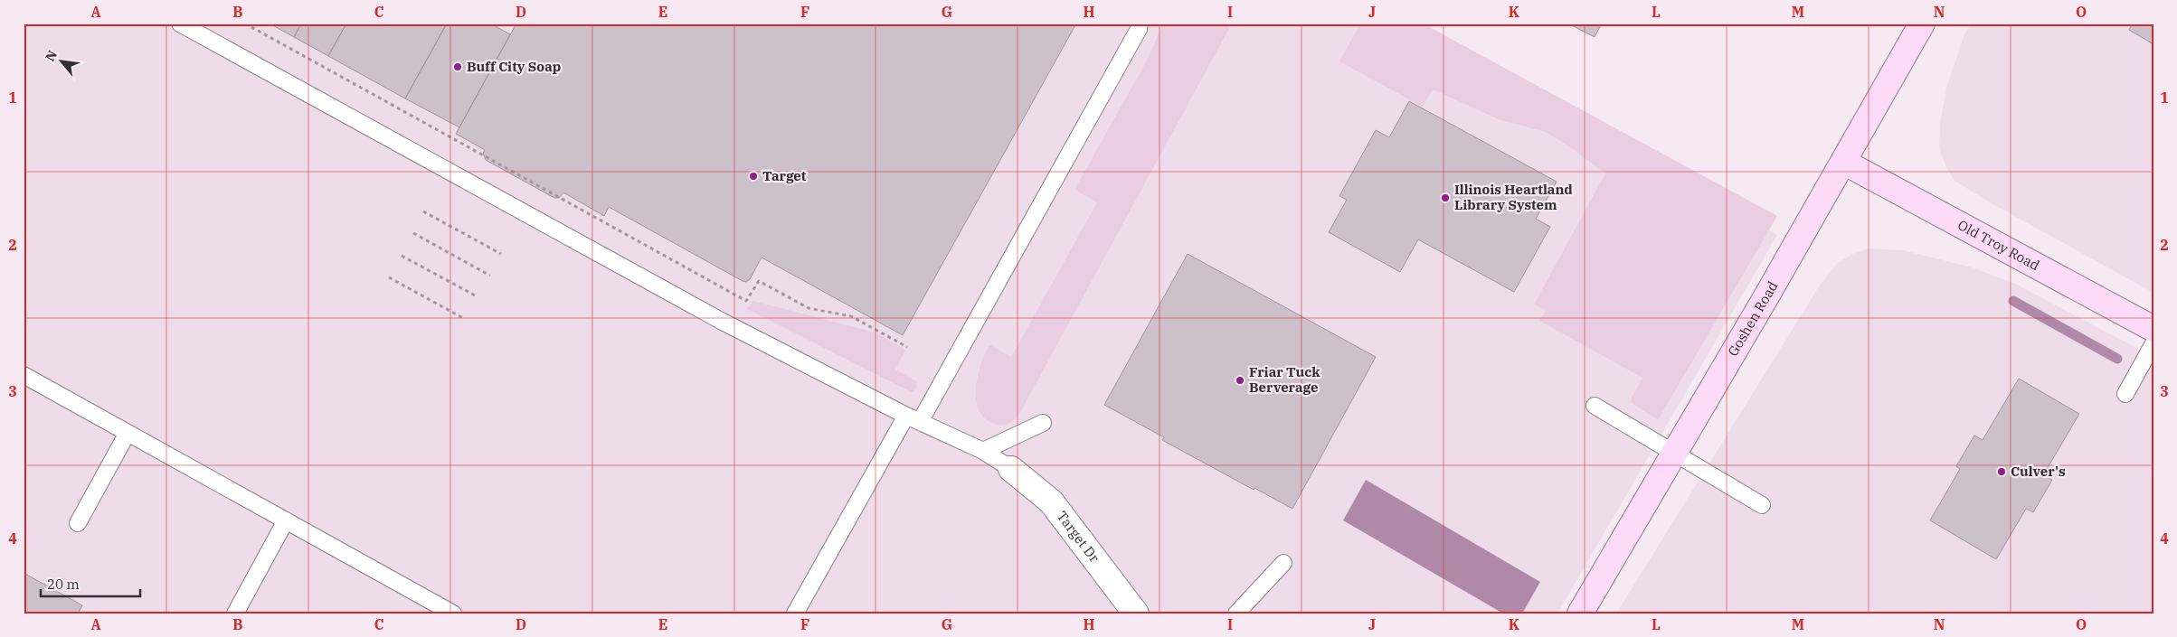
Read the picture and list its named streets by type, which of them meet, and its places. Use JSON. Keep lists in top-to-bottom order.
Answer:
{
  "streets": {
    "street": ["Old Troy Road", "Goshen Road", "Target Dr"]
  },
  "crossings": [
    ["Old Troy Road", "Goshen Road"]
  ],
  "places": [
    "Buff City Soap",
    "Target",
    "Illinois Heartland Library System",
    "Friar Tuck Berverage",
    "Culver's"
  ],
  "scale_bar": "20 m",
  "north": "top left",
  "grid": {
    "columns": [
      "A",
      "B",
      "C",
      "D",
      "E",
      "F",
      "G",
      "H",
      "I",
      "J",
      "K",
      "L",
      "M",
      "N",
      "O"
    ],
    "rows": [
      "1",
      "2",
      "3",
      "4"
    ]
  }
}
